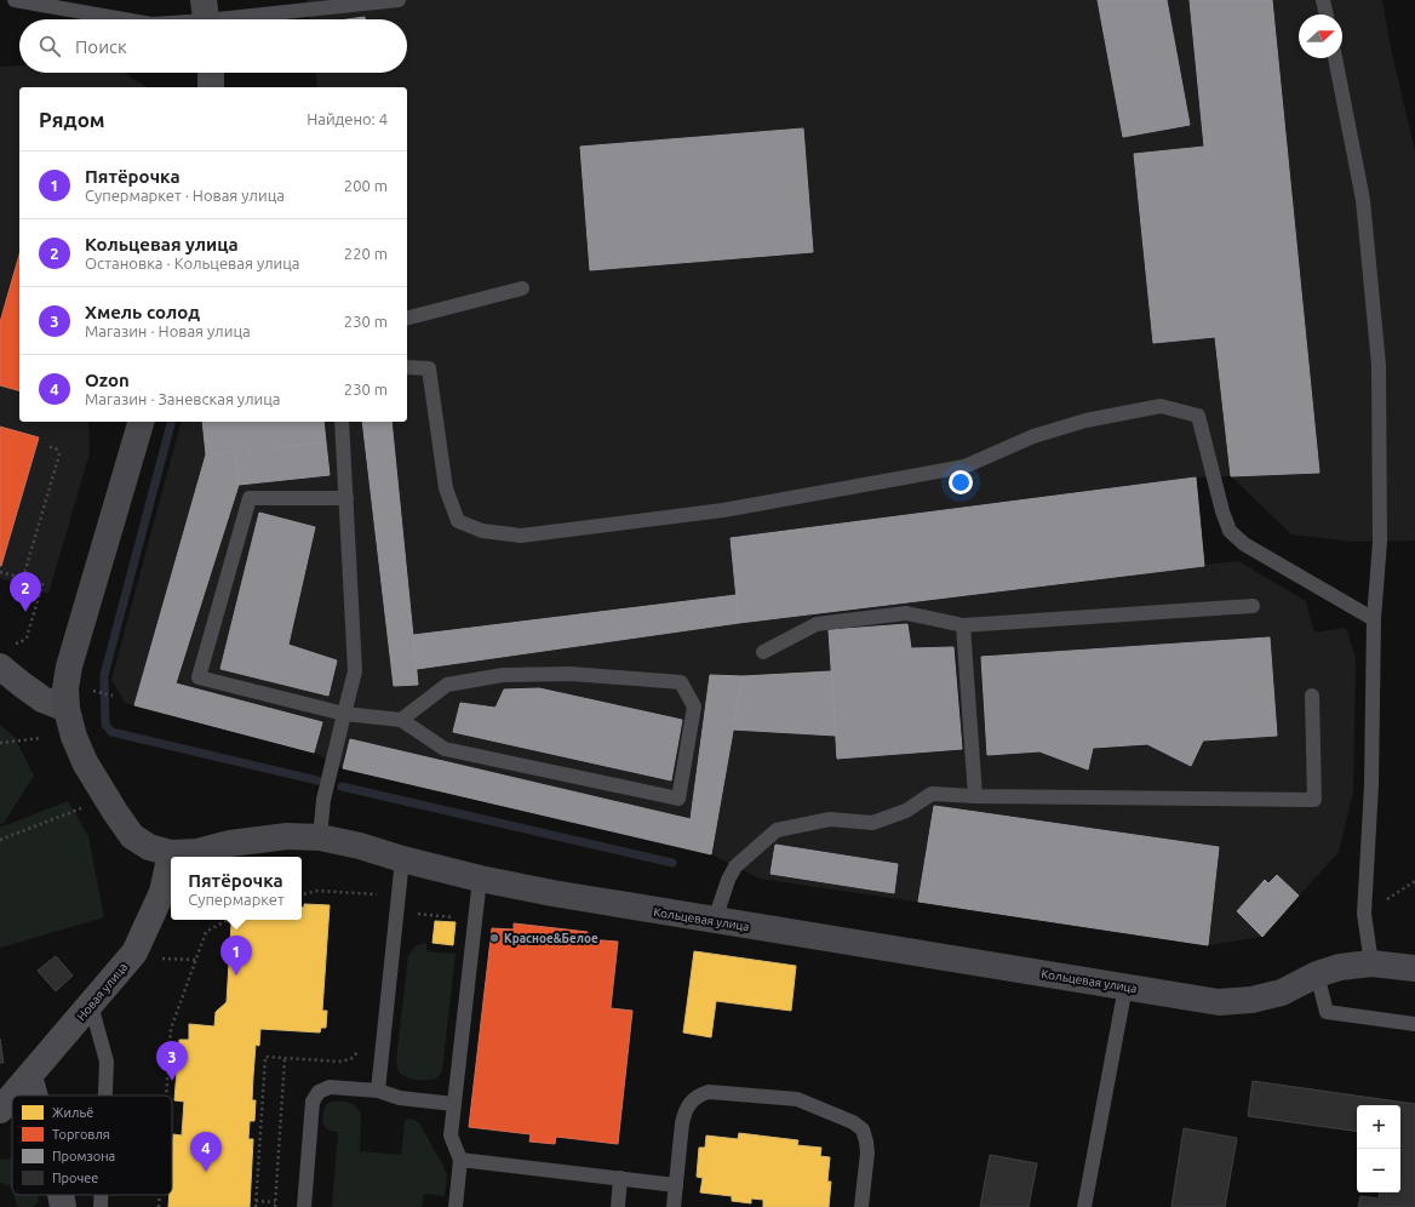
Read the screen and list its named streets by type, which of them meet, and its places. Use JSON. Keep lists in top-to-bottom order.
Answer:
{
  "streets": {
    "street": ["Кольцевая улица", "Новая улица"]
  },
  "crossings": [
    ["Кольцевая улица", "Новая улица"]
  ],
  "places": ["Красное&Белое"],
  "legend": [
    "Жильё",
    "Торговля",
    "Промзона",
    "Прочее"
  ],
  "north": "right",
  "page": {
    "search": "Поиск",
    "heading": ["Рядом", "Найдено: 4"],
    "list": [
      {
        "mark": "1",
        "name": "Пятёрочка",
        "note": "Супермаркет · Новая улица",
        "value": "200 m"
      },
      {
        "mark": "2",
        "name": "Кольцевая улица",
        "note": "Остановка · Кольцевая улица",
        "value": "220 m"
      },
      {
        "mark": "3",
        "name": "Хмель солод",
        "note": "Магазин · Новая улица",
        "value": "230 m"
      },
      {
        "mark": "4",
        "name": "Ozon",
        "note": "Магазин · Заневская улица",
        "value": "230 m"
      }
    ],
    "pins": [
      "2",
      "1",
      "3",
      "4"
    ],
    "popup": ["Пятёрочка", "Супермаркет"],
    "map_buttons": ["+", "−"]
  }
}
